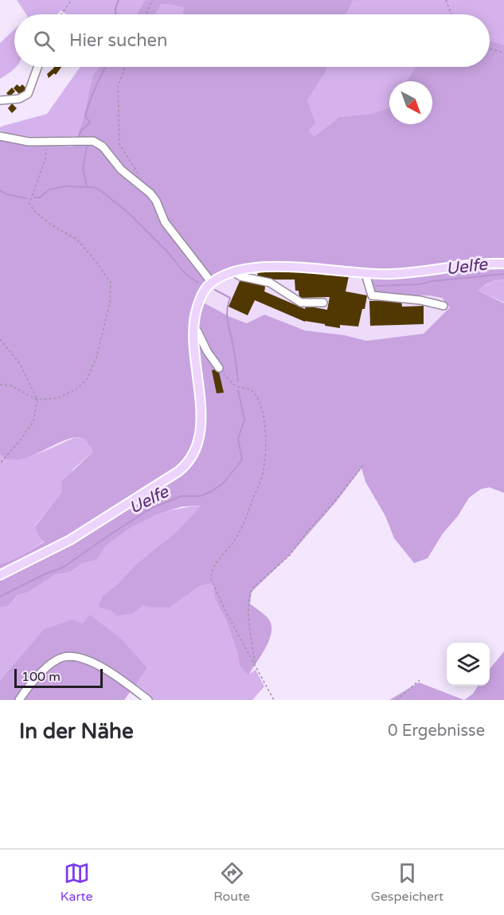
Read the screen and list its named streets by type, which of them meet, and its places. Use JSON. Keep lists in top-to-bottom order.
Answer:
{
  "water": ["Uelfe"],
  "scale_bar": "100 m",
  "north": "bottom right",
  "page": {
    "search": "Hier suchen",
    "scale": "100 m",
    "heading": ["In der Nähe", "0 Ergebnisse"],
    "nav": ["Karte", "Route", "Gespeichert"]
  }
}
